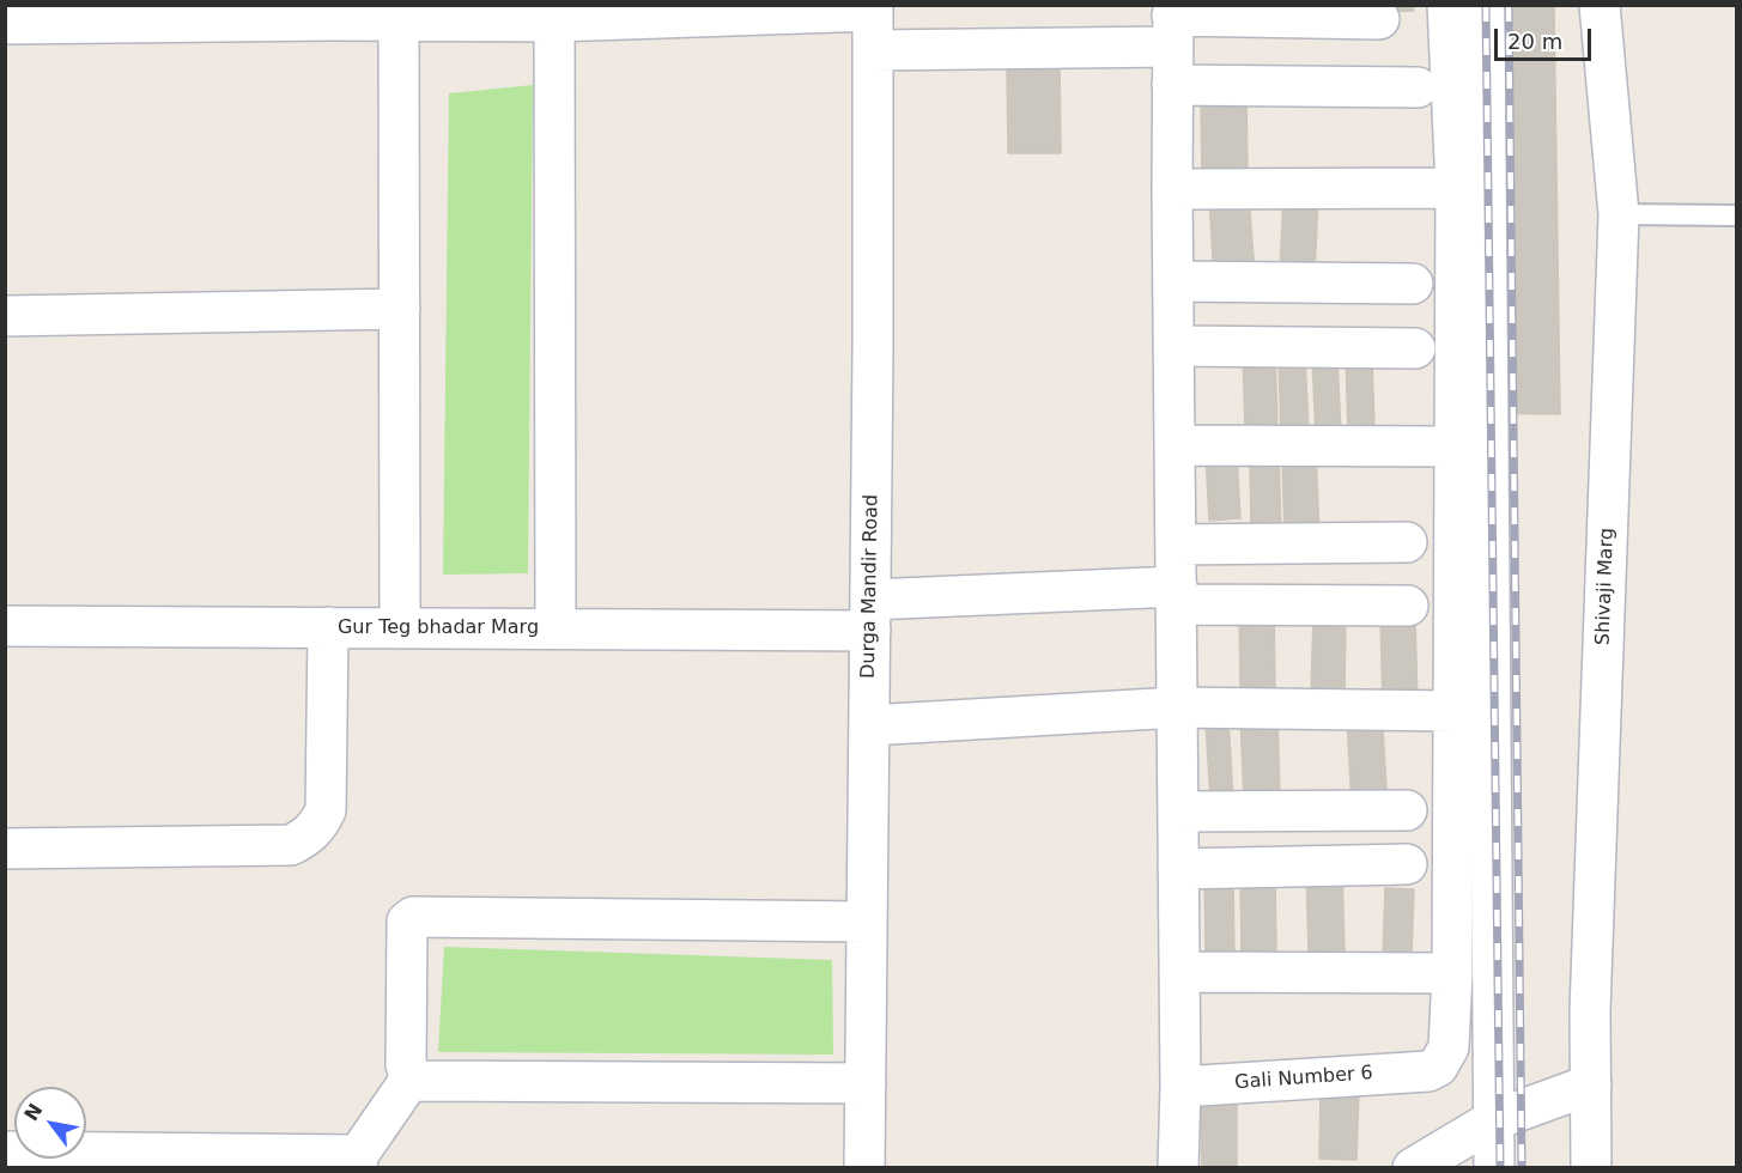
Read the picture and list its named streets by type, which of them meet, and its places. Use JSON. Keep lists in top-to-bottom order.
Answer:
{
  "streets": {
    "street": [
      "Durga Mandir Road",
      "Shivaji Marg",
      "Gur Teg bhadar Marg",
      "Gali Number 6"
    ]
  },
  "crossings": [
    ["Durga Mandir Road", "Gur Teg bhadar Marg"]
  ],
  "scale_bar": "20 m",
  "north": "top left"
}
